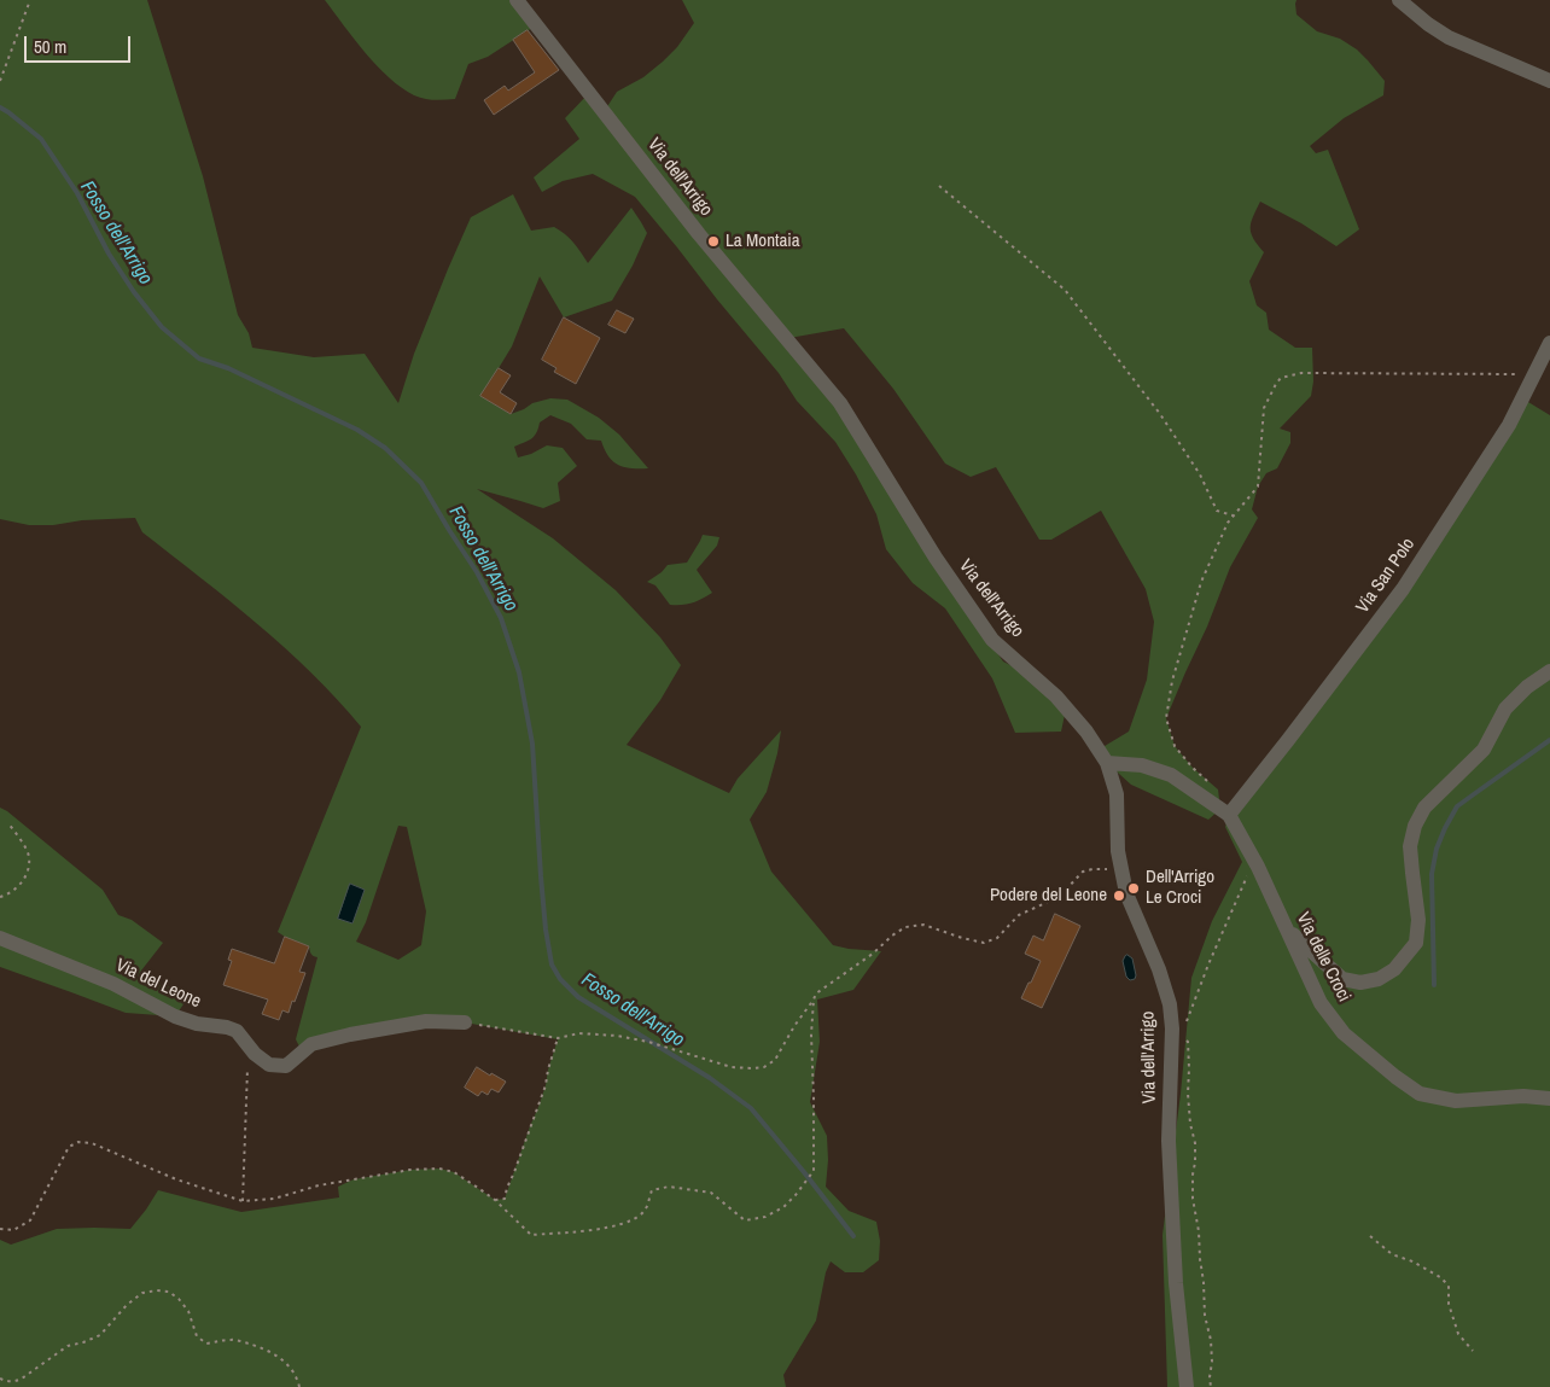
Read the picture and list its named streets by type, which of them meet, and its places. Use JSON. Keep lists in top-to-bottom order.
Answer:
{
  "streets": {
    "street": [
      "Via dell'Arrigo",
      "Via San Polo",
      "Via delle Croci",
      "Via del Leone"
    ]
  },
  "crossings": [
    ["Via dell'Arrigo", "Via delle Croci"],
    ["Via San Polo", "Via delle Croci"]
  ],
  "water": ["Fosso dell'Arrigo"],
  "places": ["La Montaia", "Dell'Arrigo Le Croci", "Podere del Leone"],
  "scale_bar": "50 m"
}
